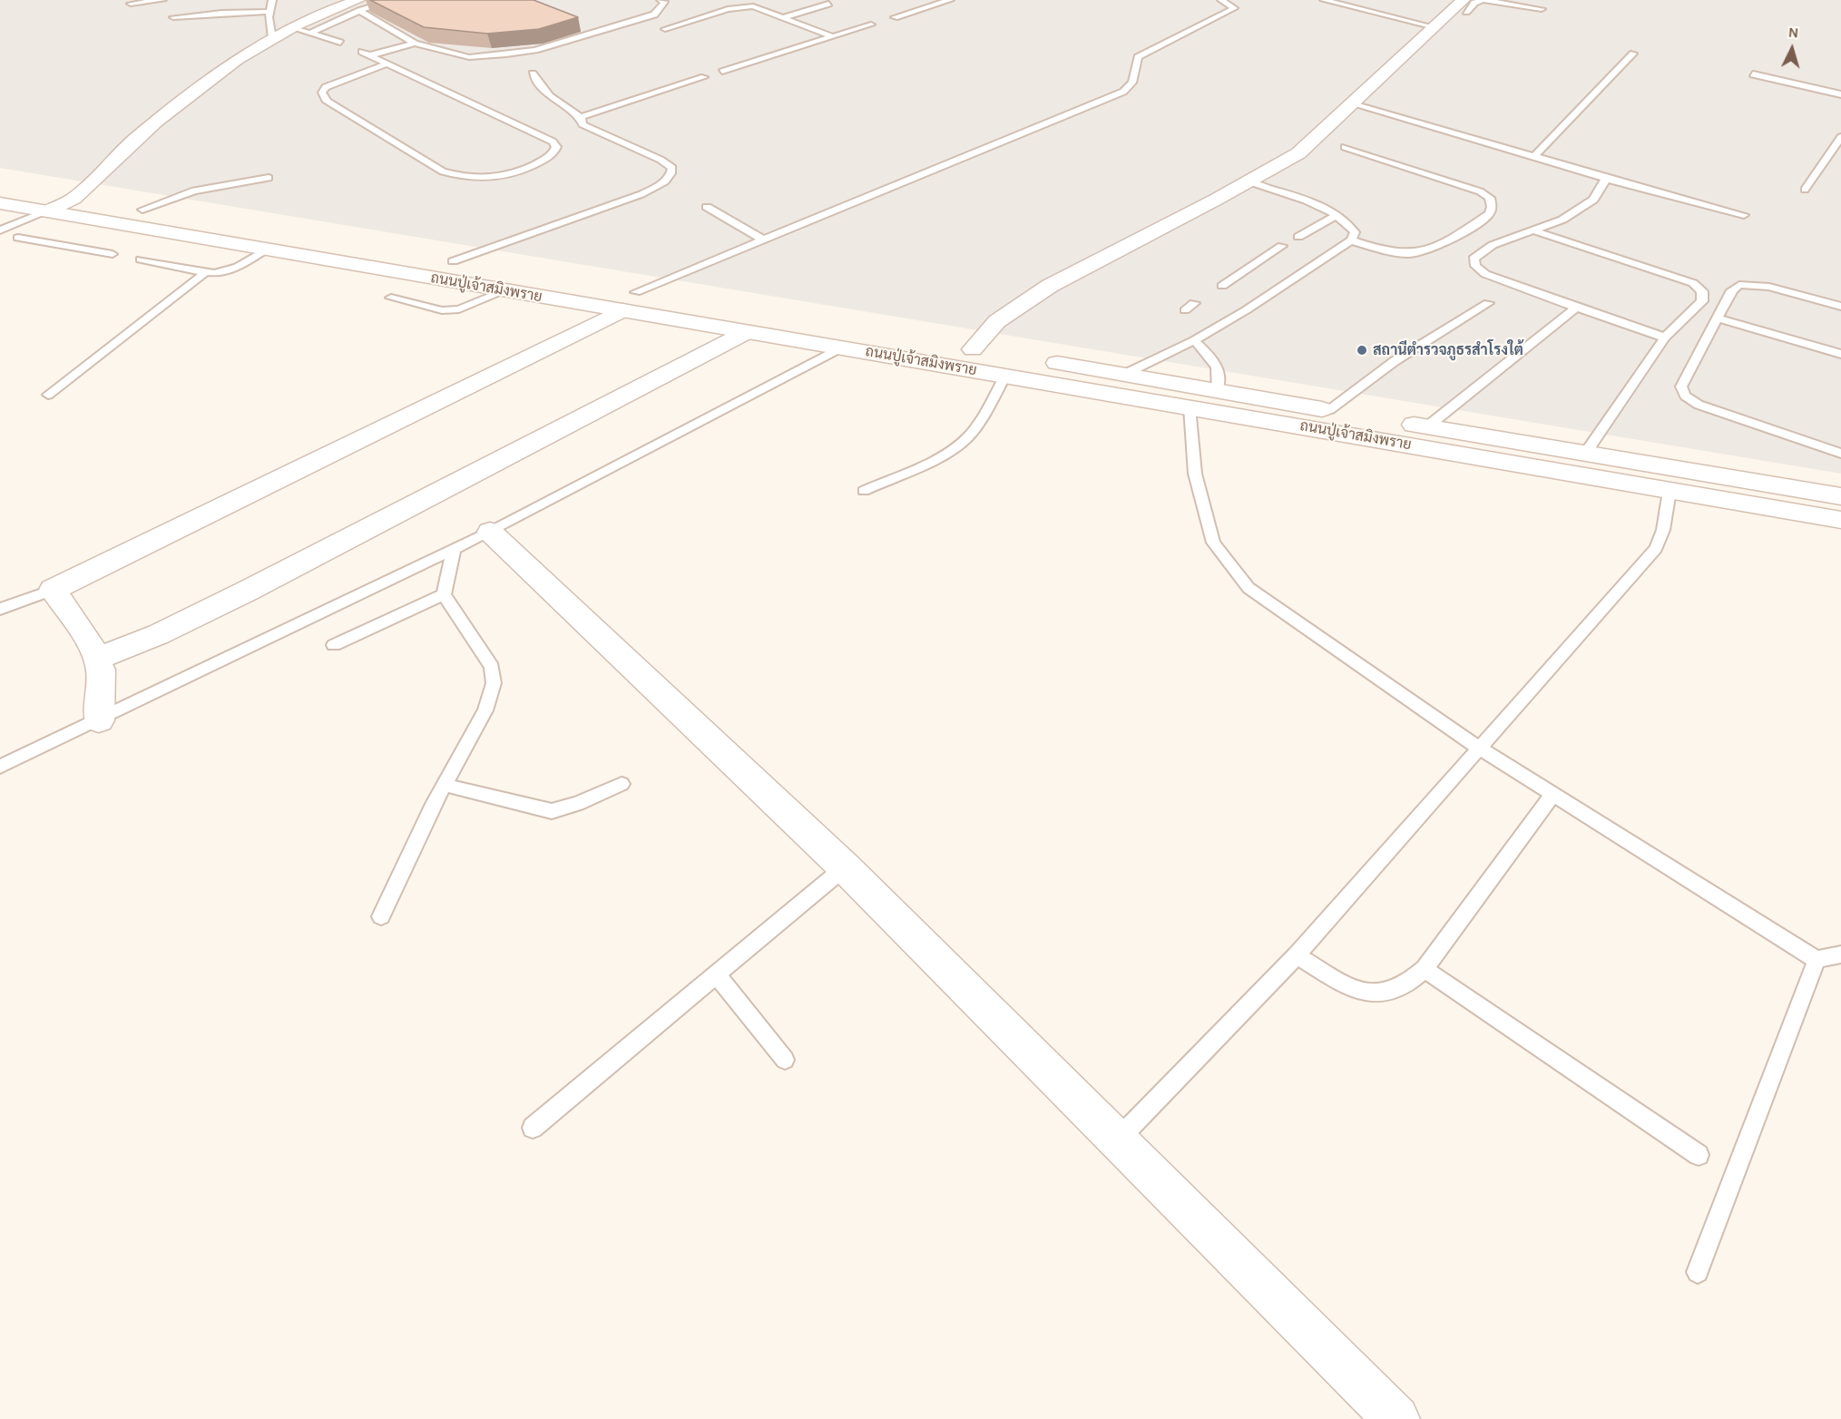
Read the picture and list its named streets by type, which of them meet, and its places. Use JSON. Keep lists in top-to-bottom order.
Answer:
{
  "streets": {
    "street": ["ถนนปู่เจ้าสมิงพราย"]
  },
  "places": ["สถานีตำรวจภูธรสำโรงใต้"],
  "north": "top"
}
